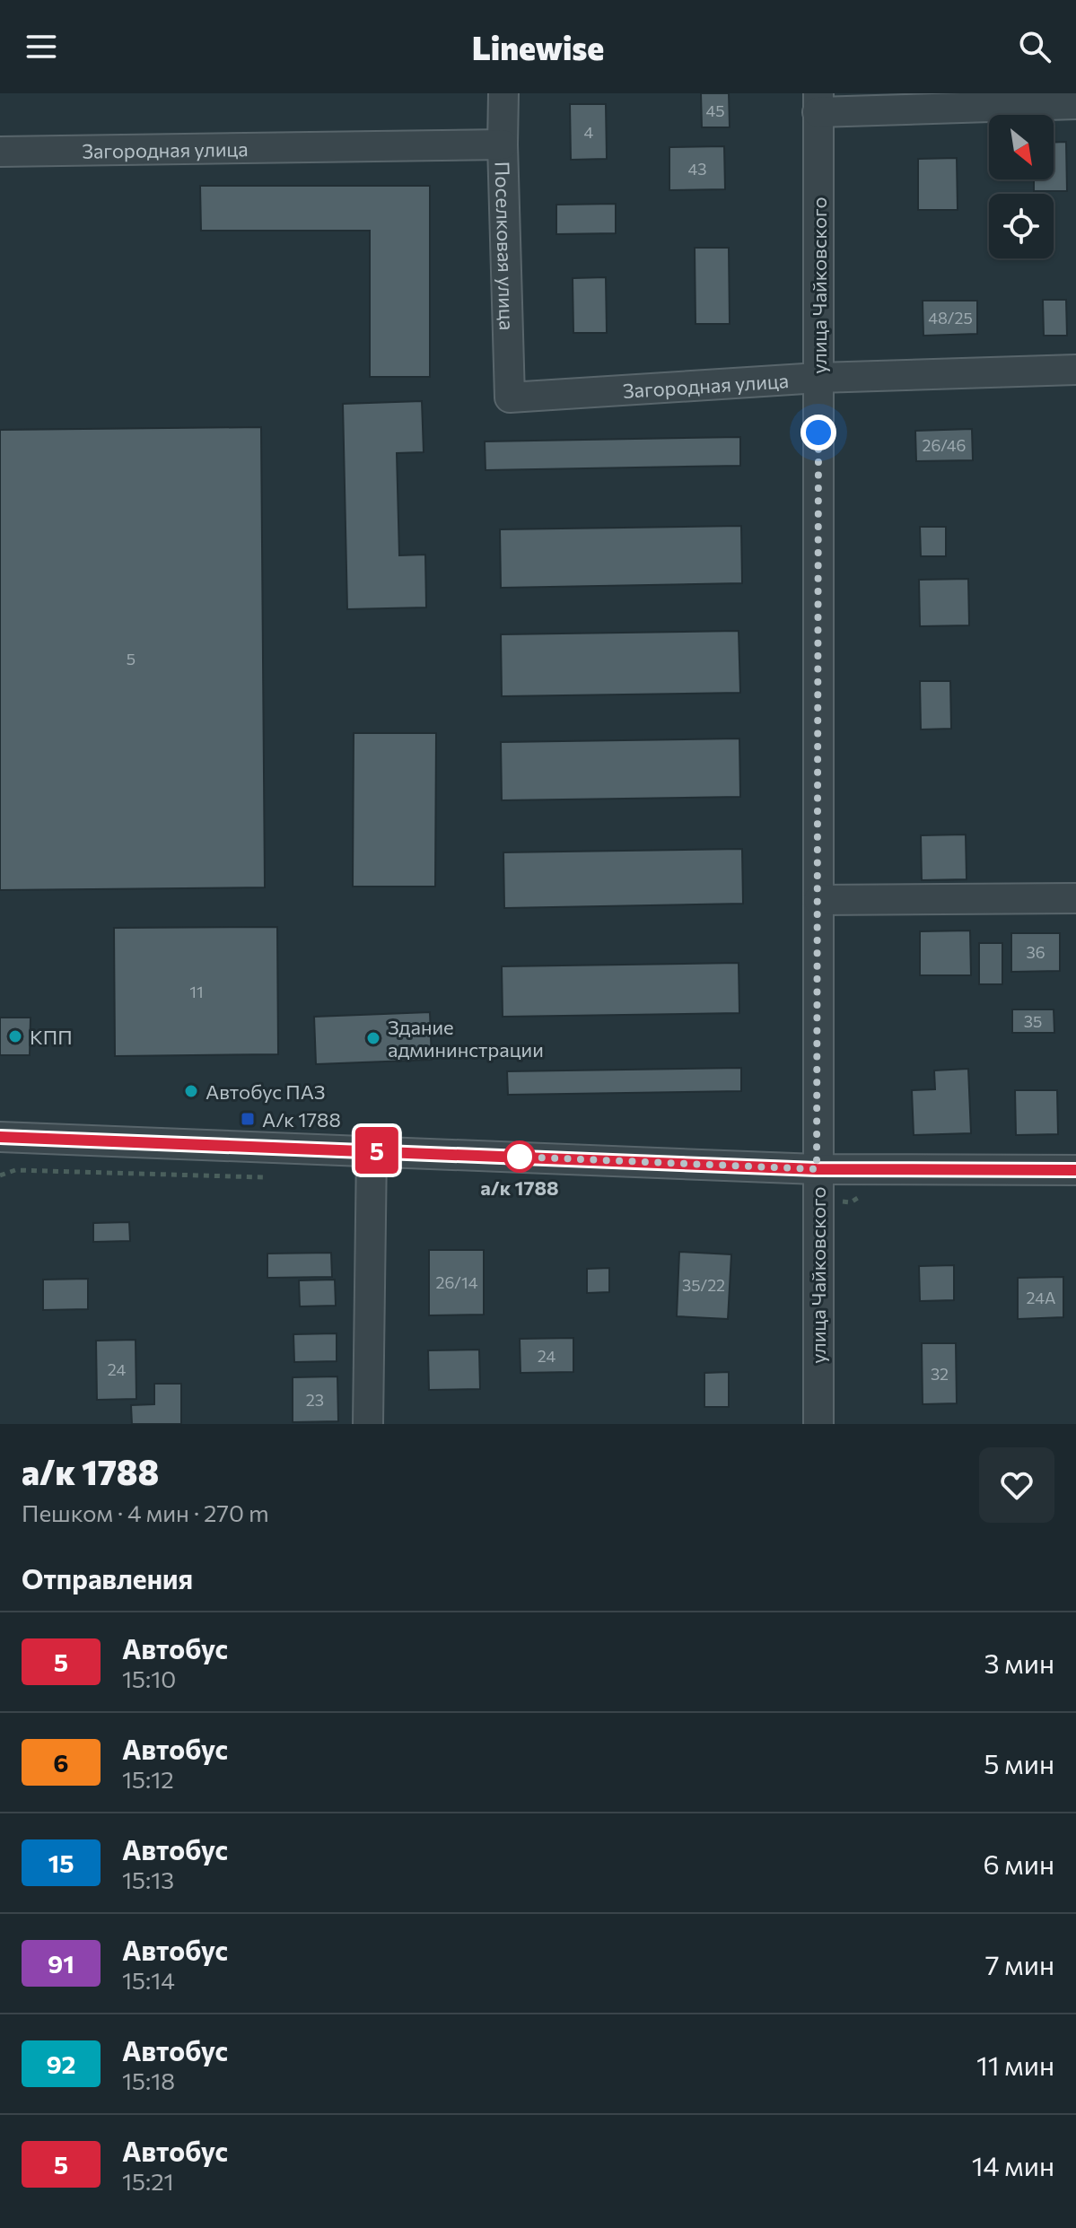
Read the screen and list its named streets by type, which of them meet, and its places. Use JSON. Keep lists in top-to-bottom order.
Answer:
{
  "streets": {
    "street": ["Загородная улица", "Поселковая улица", "улица Чайковского"]
  },
  "crossings": [
    ["Загородная улица", "Поселковая улица"],
    ["Загородная улица", "улица Чайковского"]
  ],
  "places": {
    "other": [
      "КПП",
      "Здание админинстрации",
      "Автобус ПАЗ",
      "a/к 1788"
    ],
    "transit": ["А/к 1788"]
  },
  "lines": ["bus line 5"],
  "house_numbers": [
    "45",
    "4",
    "43",
    "48/25",
    "26/46",
    "5",
    "36",
    "11",
    "35",
    "26/14",
    "35/22",
    "24А",
    "24",
    "24",
    "32",
    "23"
  ],
  "north": "bottom right",
  "page": {
    "header": "Linewise",
    "on_map": "5",
    "heading": [
      ["a/к 1788", "Пешком · 4 мин · 270 m"],
      "Отправления"
    ],
    "list": [
      {
        "mark": "5",
        "name": "Автобус",
        "note": "15:10",
        "value": "3 мин"
      },
      {
        "mark": "6",
        "name": "Автобус",
        "note": "15:12",
        "value": "5 мин"
      },
      {
        "mark": "15",
        "name": "Автобус",
        "note": "15:13",
        "value": "6 мин"
      },
      {
        "mark": "91",
        "name": "Автобус",
        "note": "15:14",
        "value": "7 мин"
      },
      {
        "mark": "92",
        "name": "Автобус",
        "note": "15:18",
        "value": "11 мин"
      },
      {
        "mark": "5",
        "name": "Автобус",
        "note": "15:21",
        "value": "14 мин"
      }
    ]
  }
}
